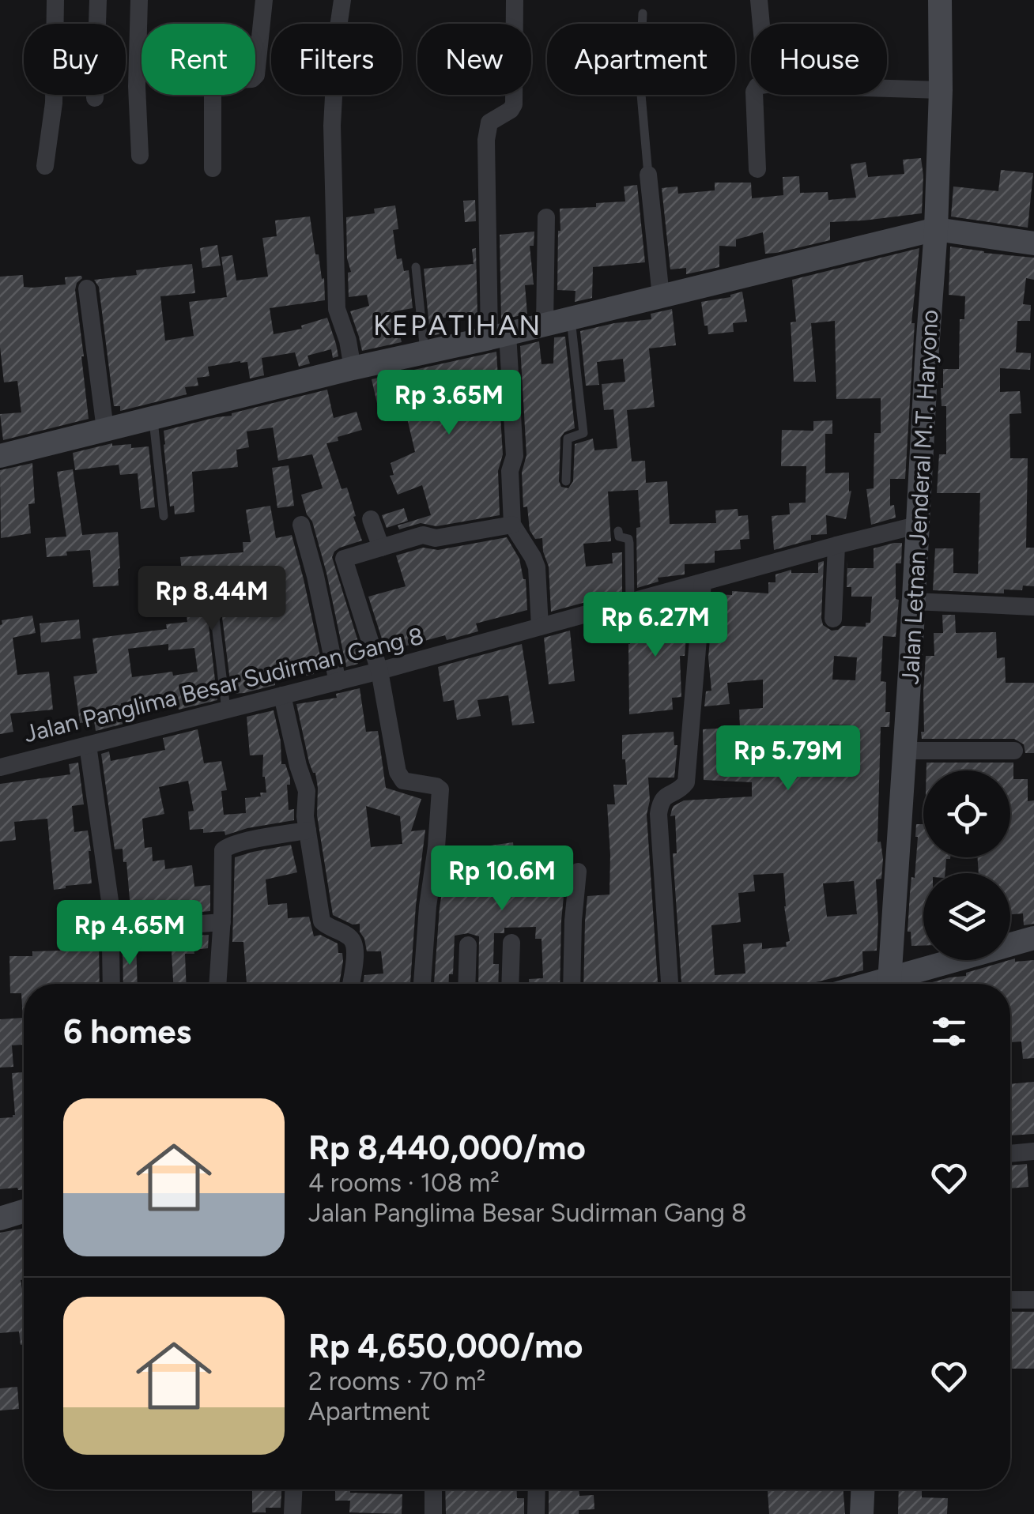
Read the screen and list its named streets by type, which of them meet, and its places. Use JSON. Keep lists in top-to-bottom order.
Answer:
{
  "streets": {
    "street": ["Jalan Letnan Jenderal M.T. Haryono", "Jalan Panglima Besar Sudirman Gang 8"]
  },
  "crossings": [
    ["Jalan Letnan Jenderal M.T. Haryono", "Jalan Panglima Besar Sudirman Gang 8"]
  ],
  "districts": ["KEPATIHAN"],
  "page": {
    "chip": [
      "Buy",
      "Rent",
      "Filters",
      "New",
      "Apartment",
      "House"
    ],
    "price": [
      "Rp 3.65M",
      "Rp 8.44M",
      "Rp 6.27M",
      "Rp 5.79M",
      "Rp 10.6M",
      "Rp 4.65M"
    ],
    "heading": "6 homes",
    "list": [
      {
        "name": "Rp 8,440,000/mo",
        "note": "4 rooms · 108 m² · Jalan Panglima Besar Sudirman Gang 8"
      },
      {
        "name": "Rp 4,650,000/mo",
        "note": "2 rooms · 70 m² · Apartment"
      }
    ]
  }
}
